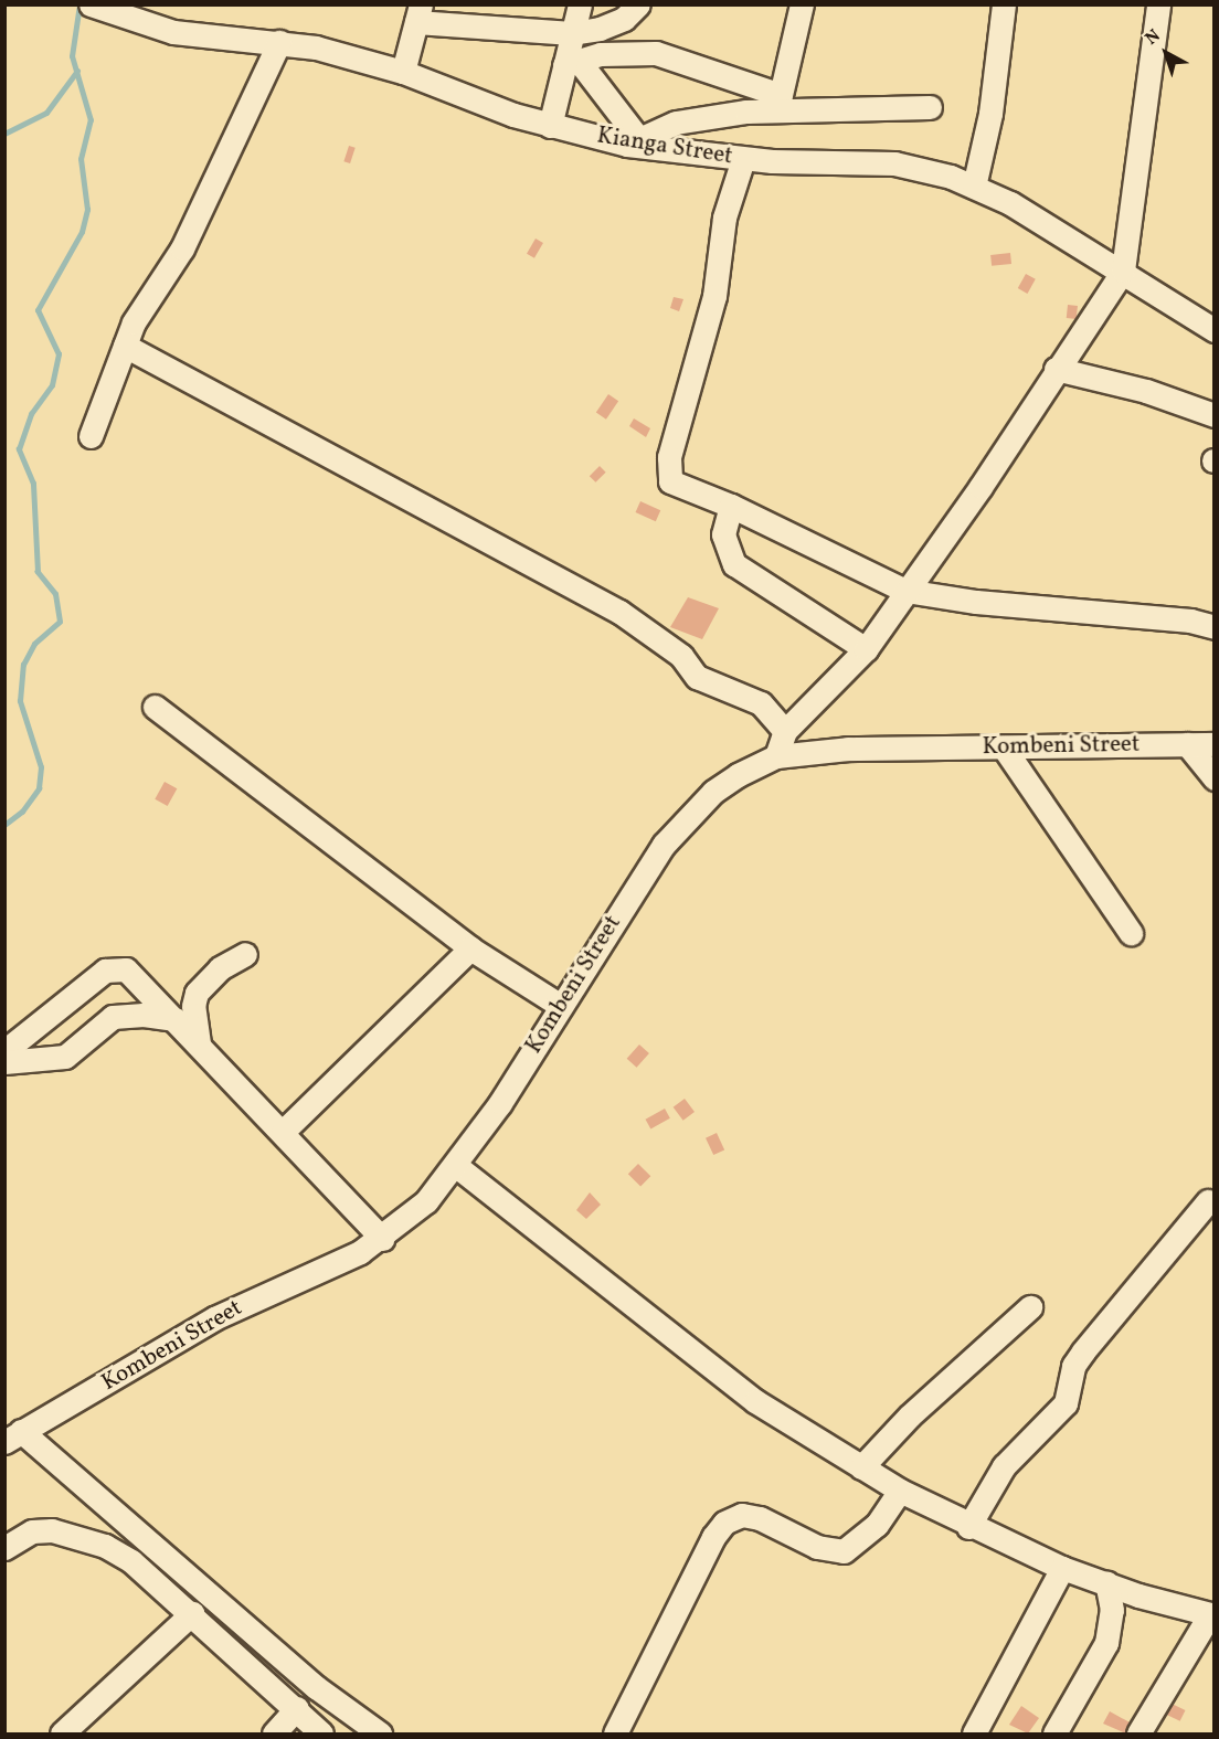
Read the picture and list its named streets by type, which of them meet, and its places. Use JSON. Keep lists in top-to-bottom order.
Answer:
{
  "streets": {
    "street": ["Kianga Street", "Kombeni Street"]
  },
  "north": "top left"
}
